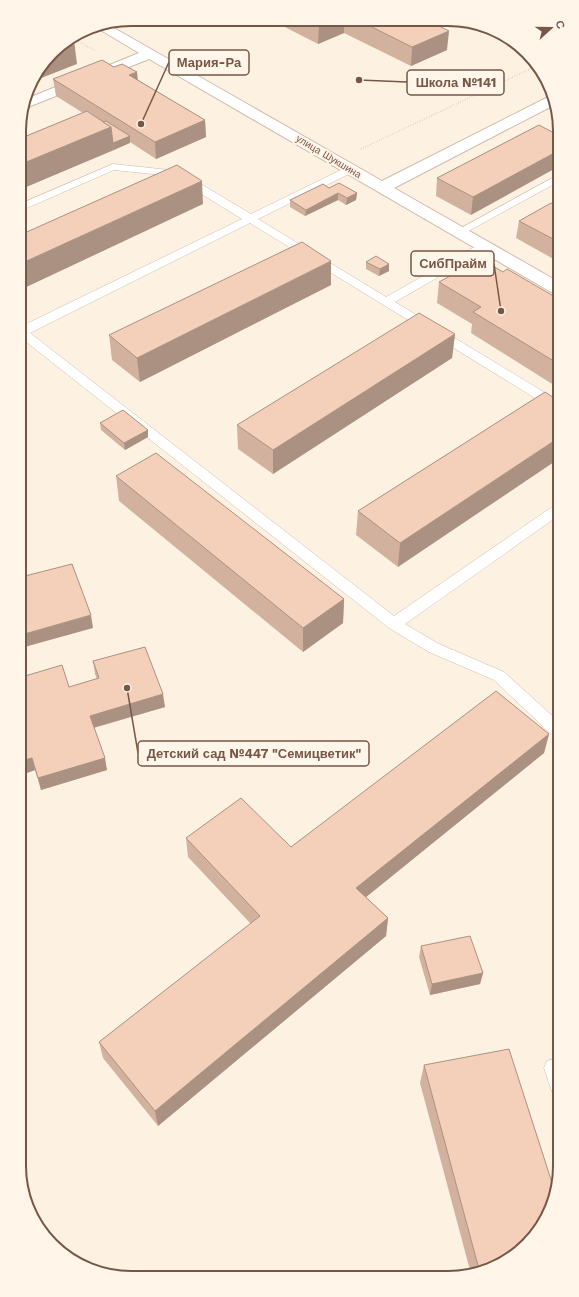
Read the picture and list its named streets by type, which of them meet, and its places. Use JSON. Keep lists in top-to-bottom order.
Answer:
{
  "streets": {
    "street": ["улица Шукшина"]
  },
  "places": [
    "Школа №141",
    "Мария-Ра",
    "СибПрайм",
    "Детский сад №447 \"Семицветик\""
  ],
  "north": "right"
}
